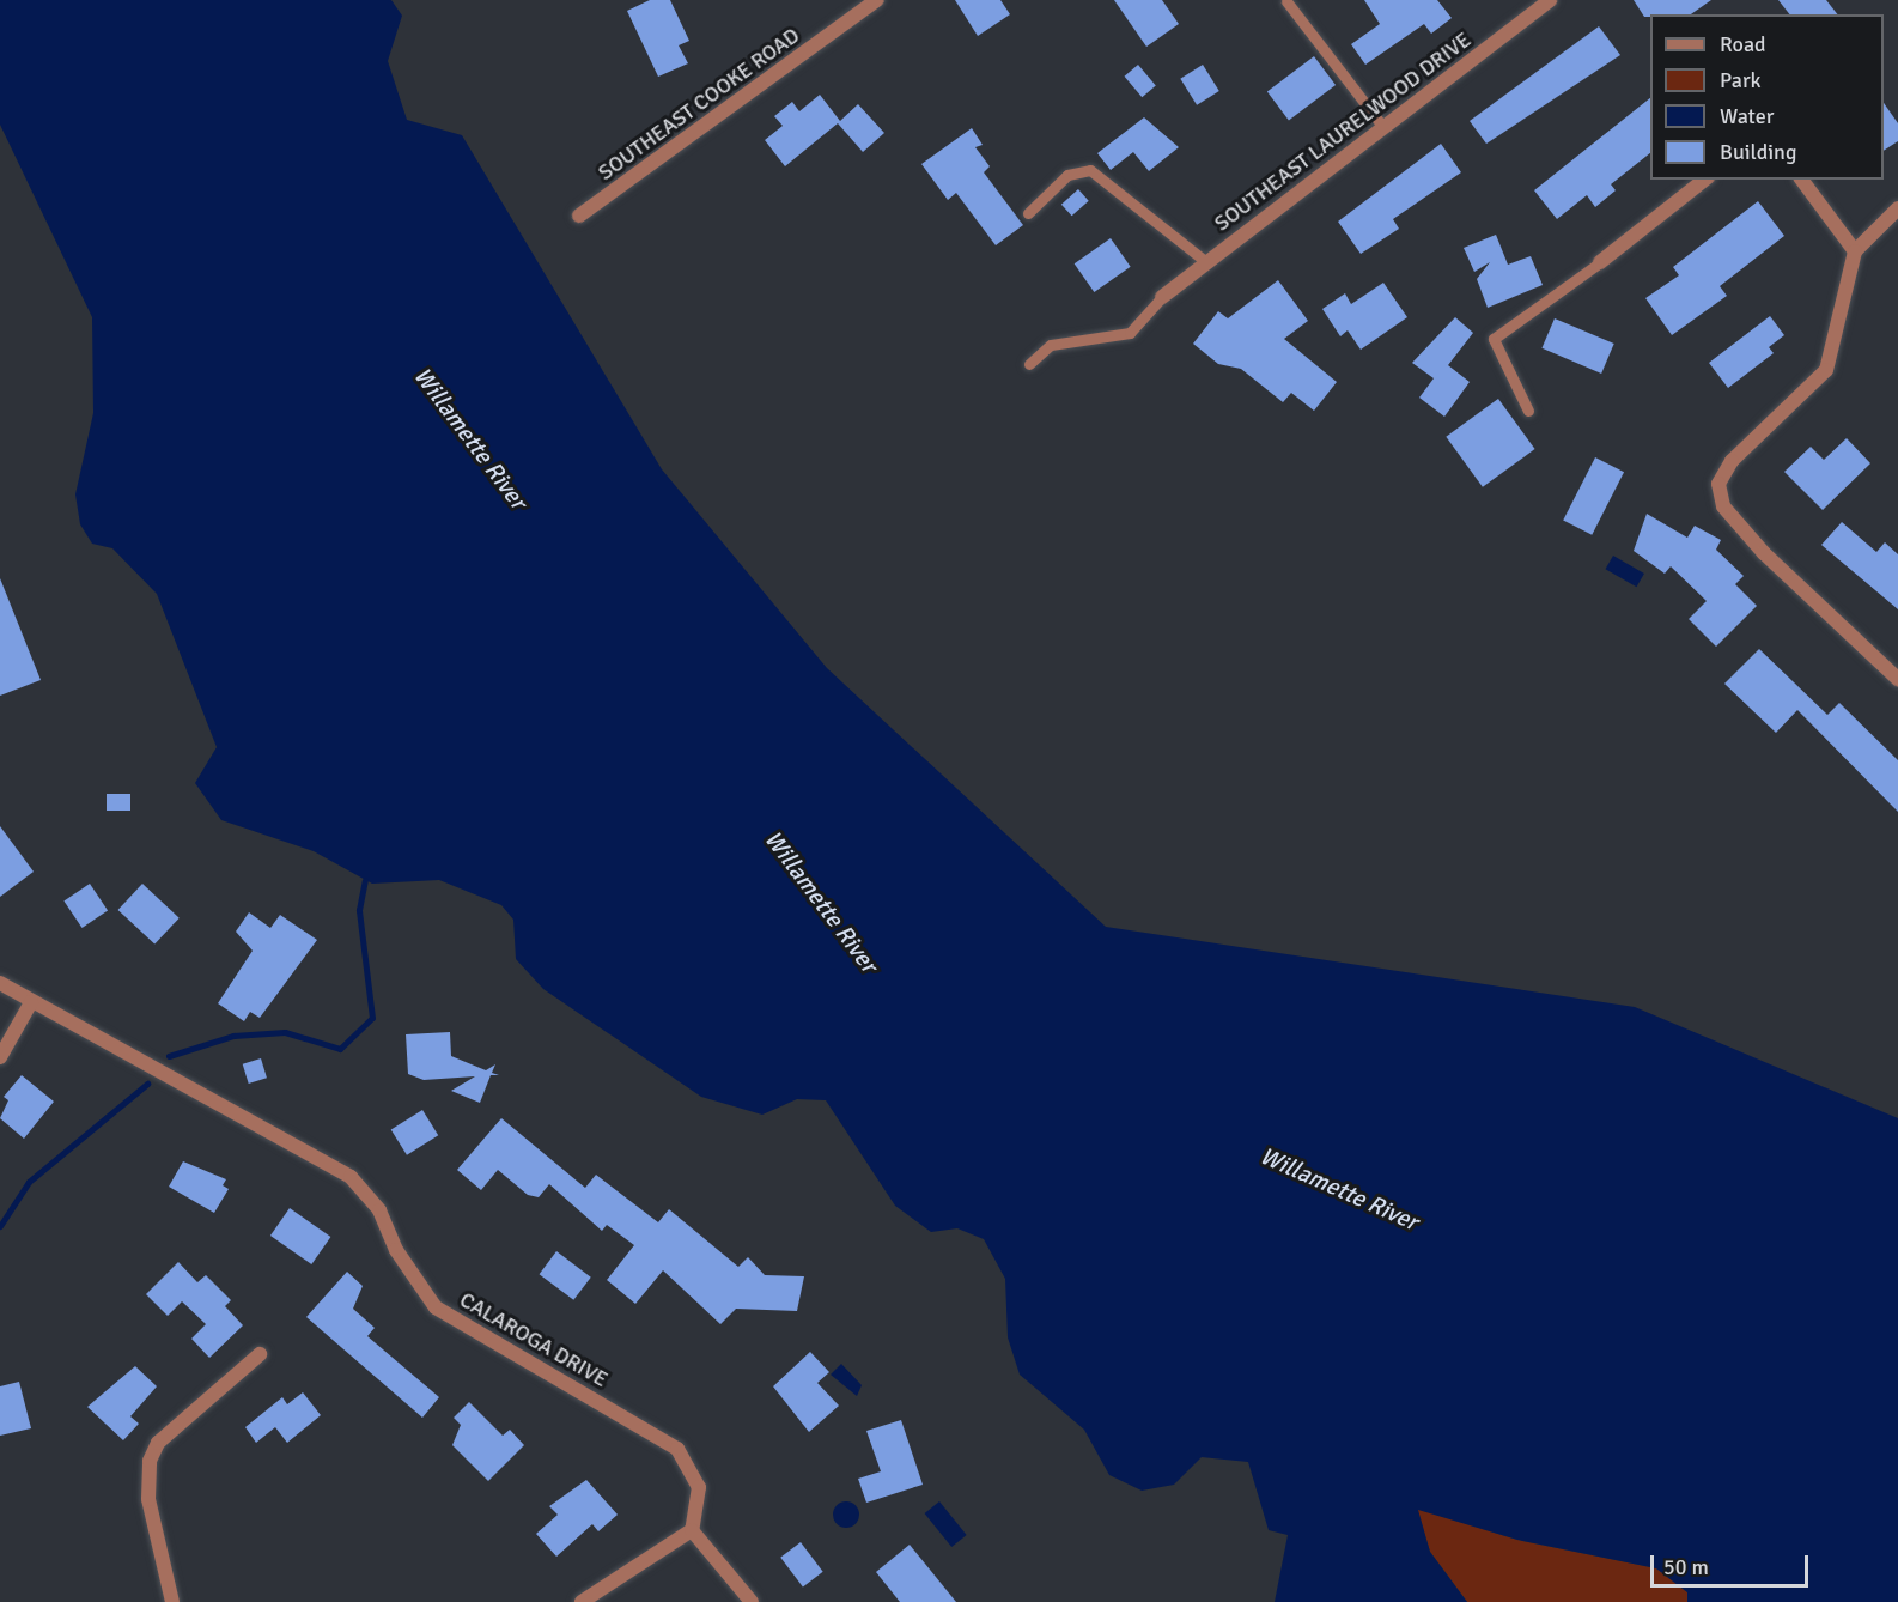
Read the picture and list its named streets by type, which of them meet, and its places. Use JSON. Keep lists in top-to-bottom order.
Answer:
{
  "streets": {
    "street": ["SOUTHEAST COOKE ROAD", "SOUTHEAST LAURELWOOD DRIVE", "CALAROGA DRIVE"]
  },
  "water": ["Willamette River"],
  "legend": [
    "Road",
    "Park",
    "Water",
    "Building"
  ],
  "scale_bar": "50 m"
}
